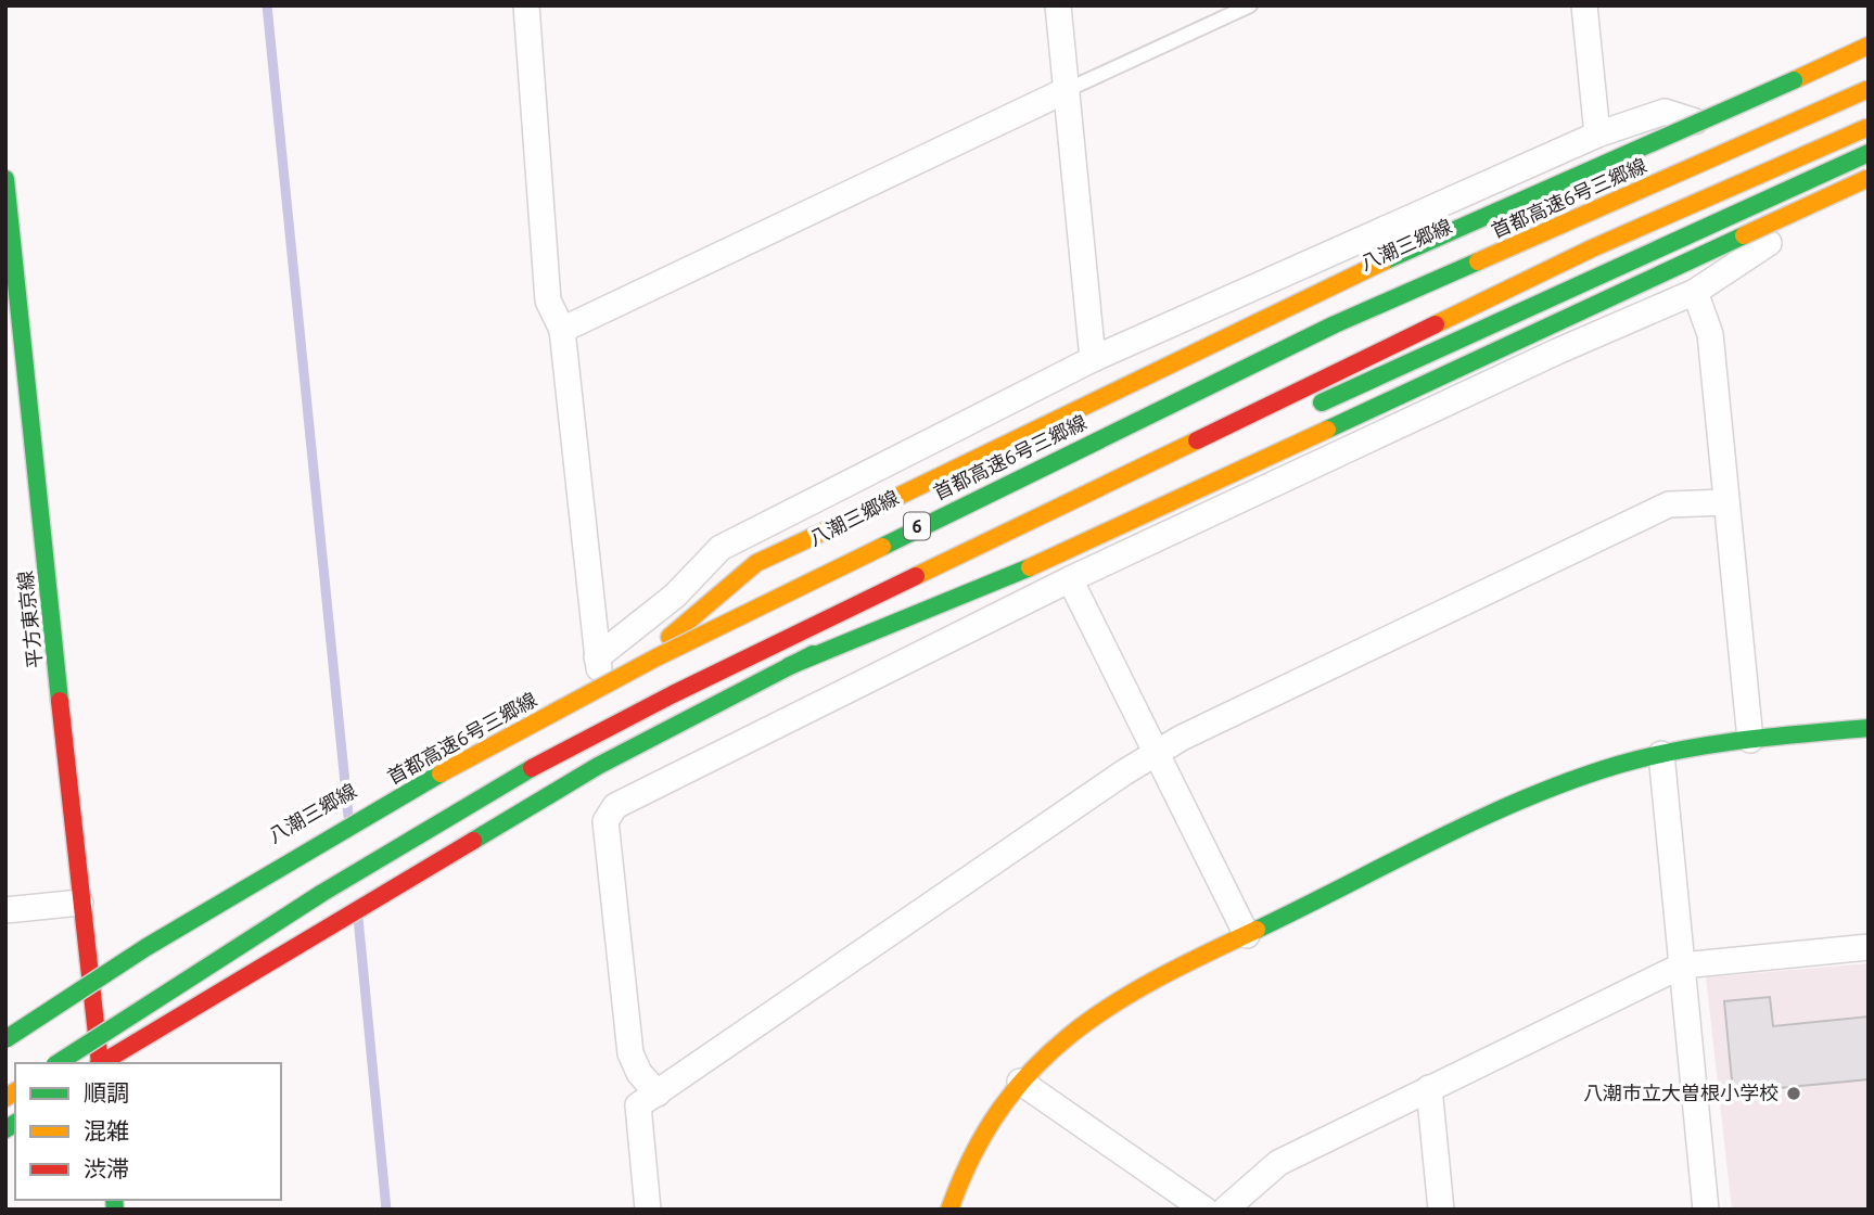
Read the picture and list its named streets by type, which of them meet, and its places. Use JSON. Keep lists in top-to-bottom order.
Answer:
{
  "streets": {
    "main road": [
      "首都高速6号三郷線",
      "八潮三郷線",
      "6",
      "平方東京線"
    ]
  },
  "crossings": [
    ["八潮三郷線", "平方東京線"]
  ],
  "places": ["八潮市立大曽根小学校"],
  "legend": ["順調", "混雑", "渋滞"]
}
